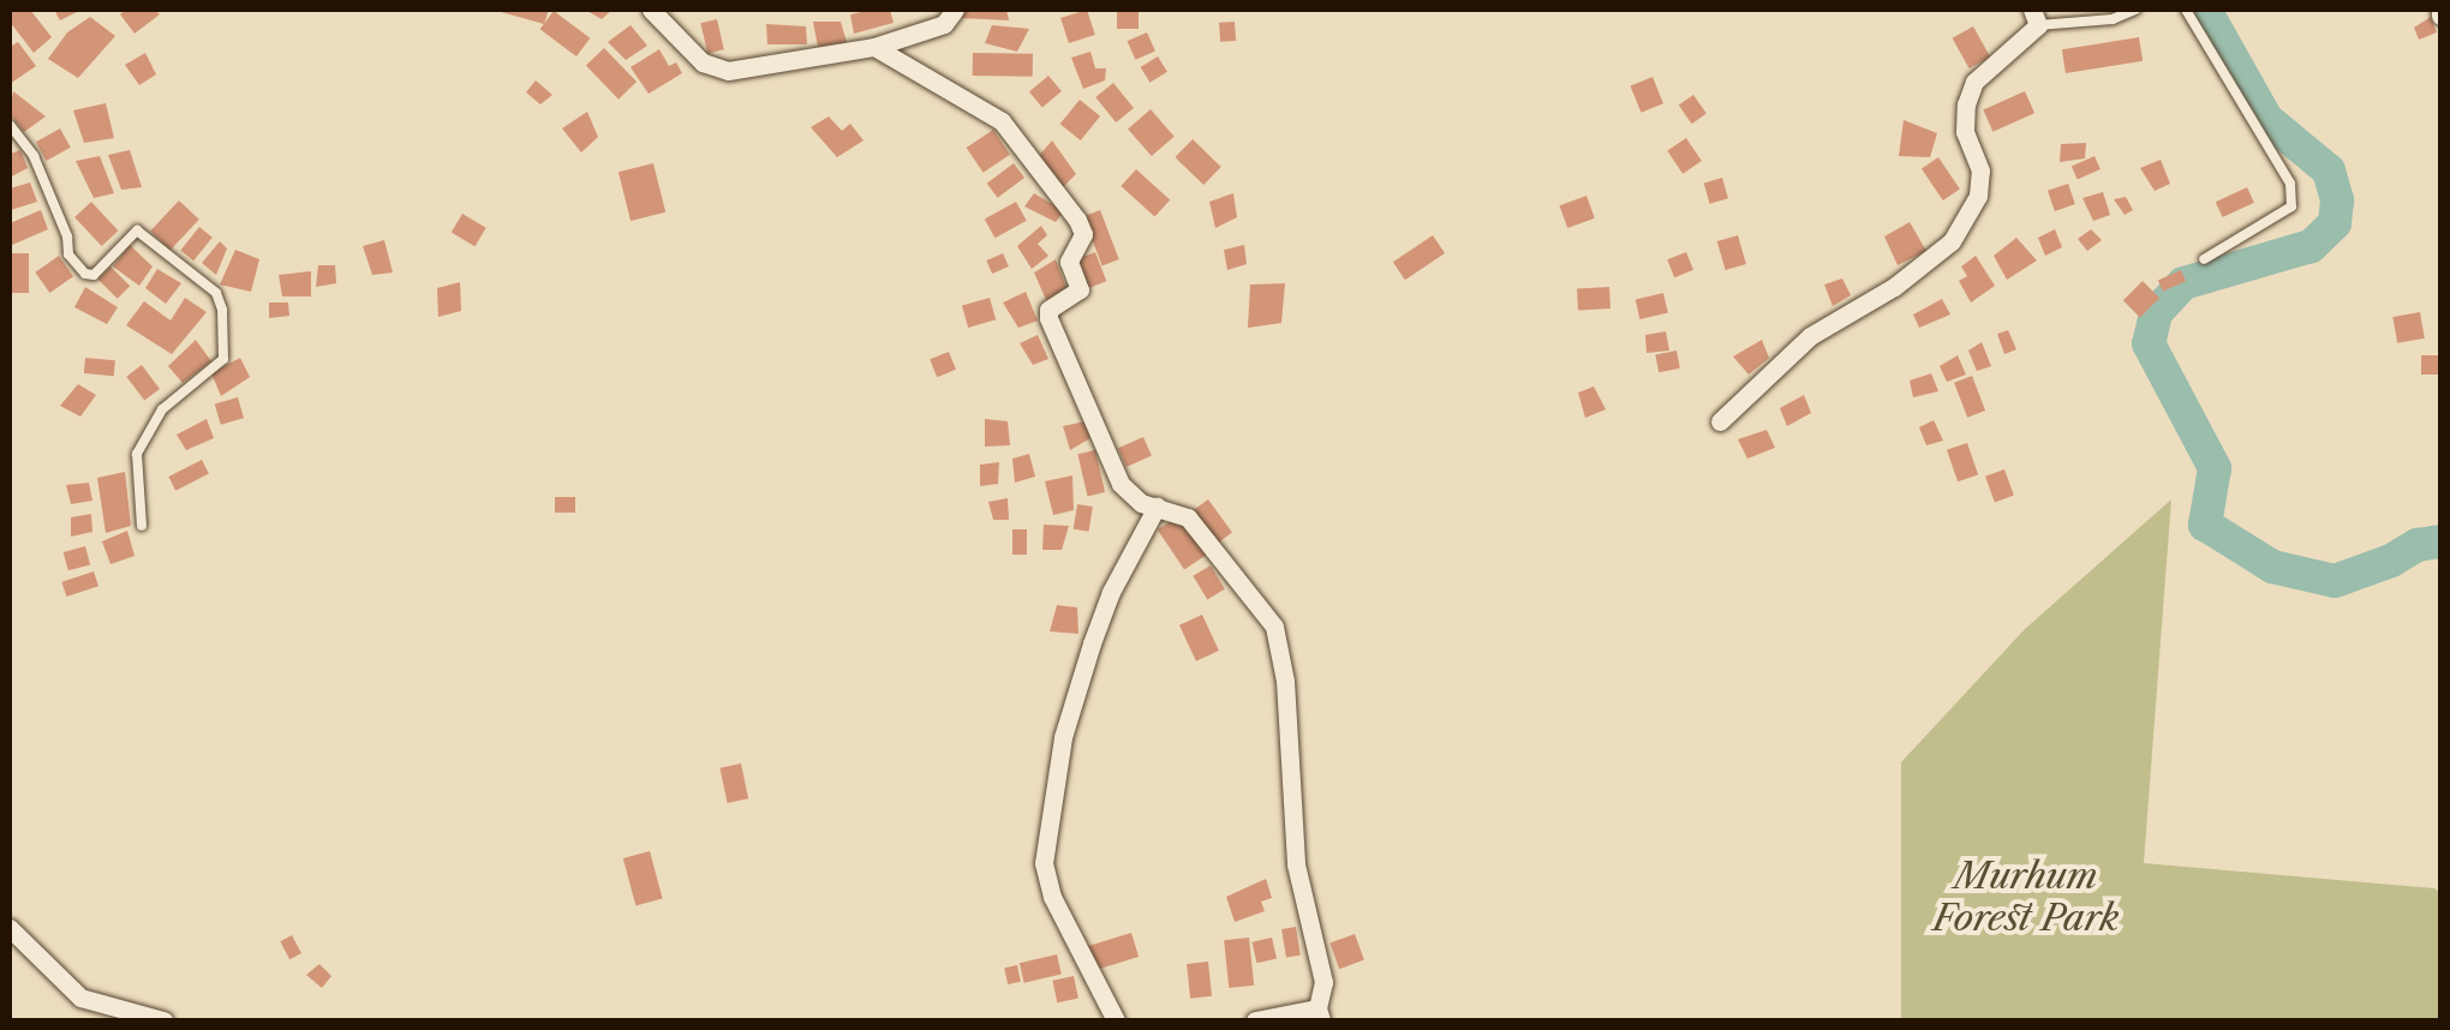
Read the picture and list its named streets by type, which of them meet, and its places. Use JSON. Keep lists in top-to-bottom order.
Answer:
{
  "parks": ["Murhum Forest Park"]
}
